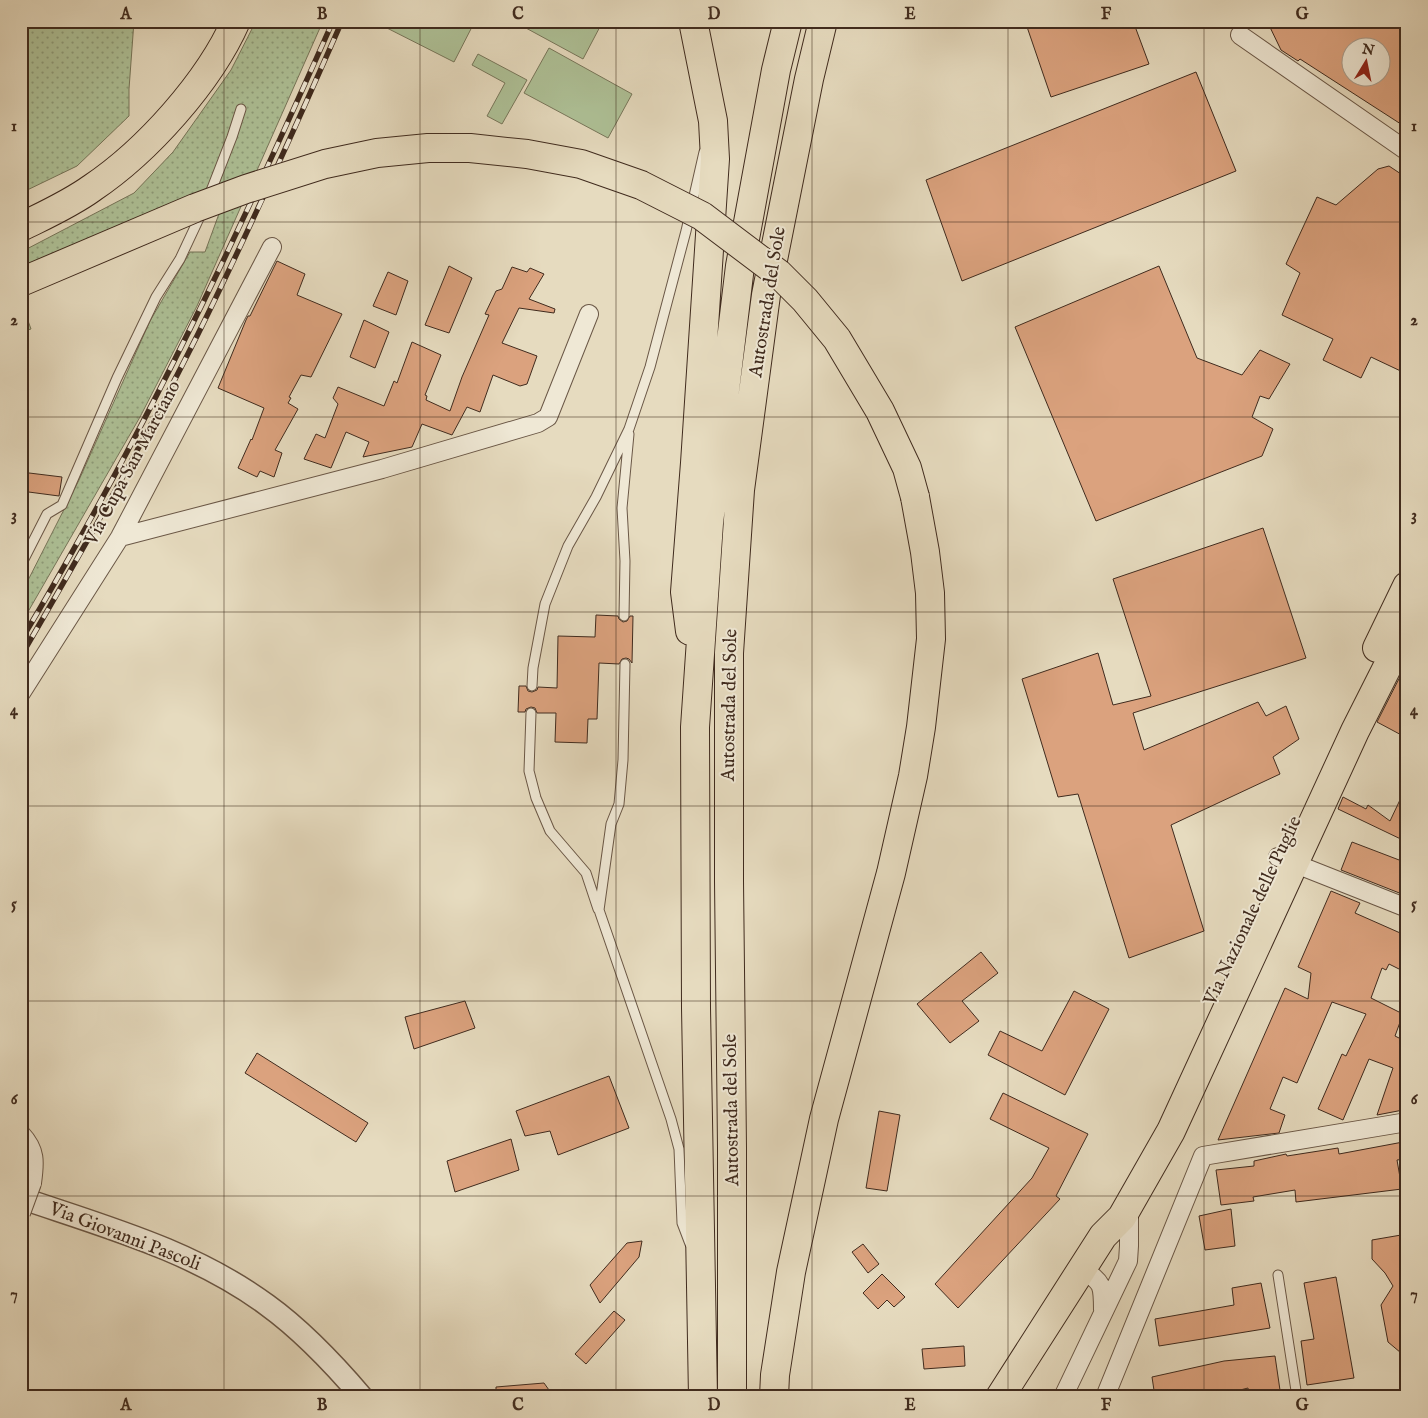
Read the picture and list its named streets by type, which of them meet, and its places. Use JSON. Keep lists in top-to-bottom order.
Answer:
{
  "streets": {
    "main road": ["Autostrada del Sole", "Via Nazionale delle Puglie"],
    "street": ["Via Cupa San Marciano", "Via Giovanni Pascoli"]
  },
  "north": "top",
  "grid": {
    "columns": [
      "A",
      "B",
      "C",
      "D",
      "E",
      "F",
      "G"
    ],
    "rows": [
      "1",
      "2",
      "3",
      "4",
      "5",
      "6",
      "7"
    ]
  }
}
